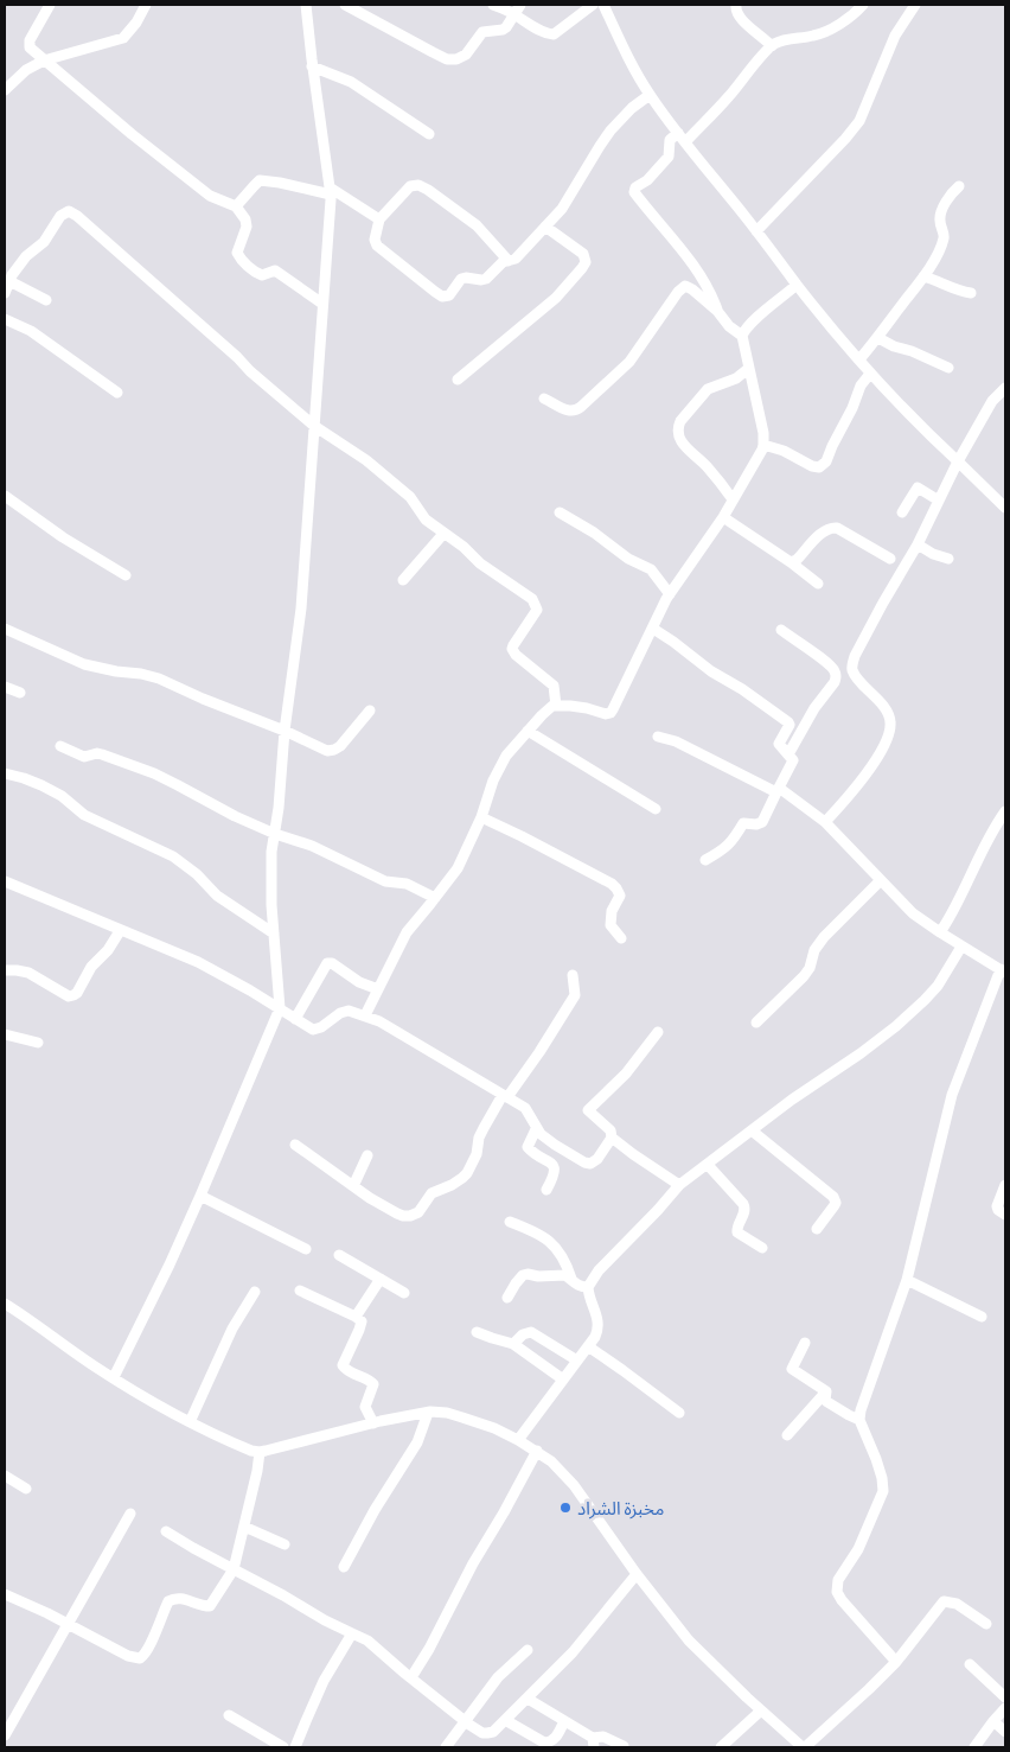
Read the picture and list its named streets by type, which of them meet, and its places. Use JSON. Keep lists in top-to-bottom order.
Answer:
{
  "places": ["مخبزة الشراد"]
}
